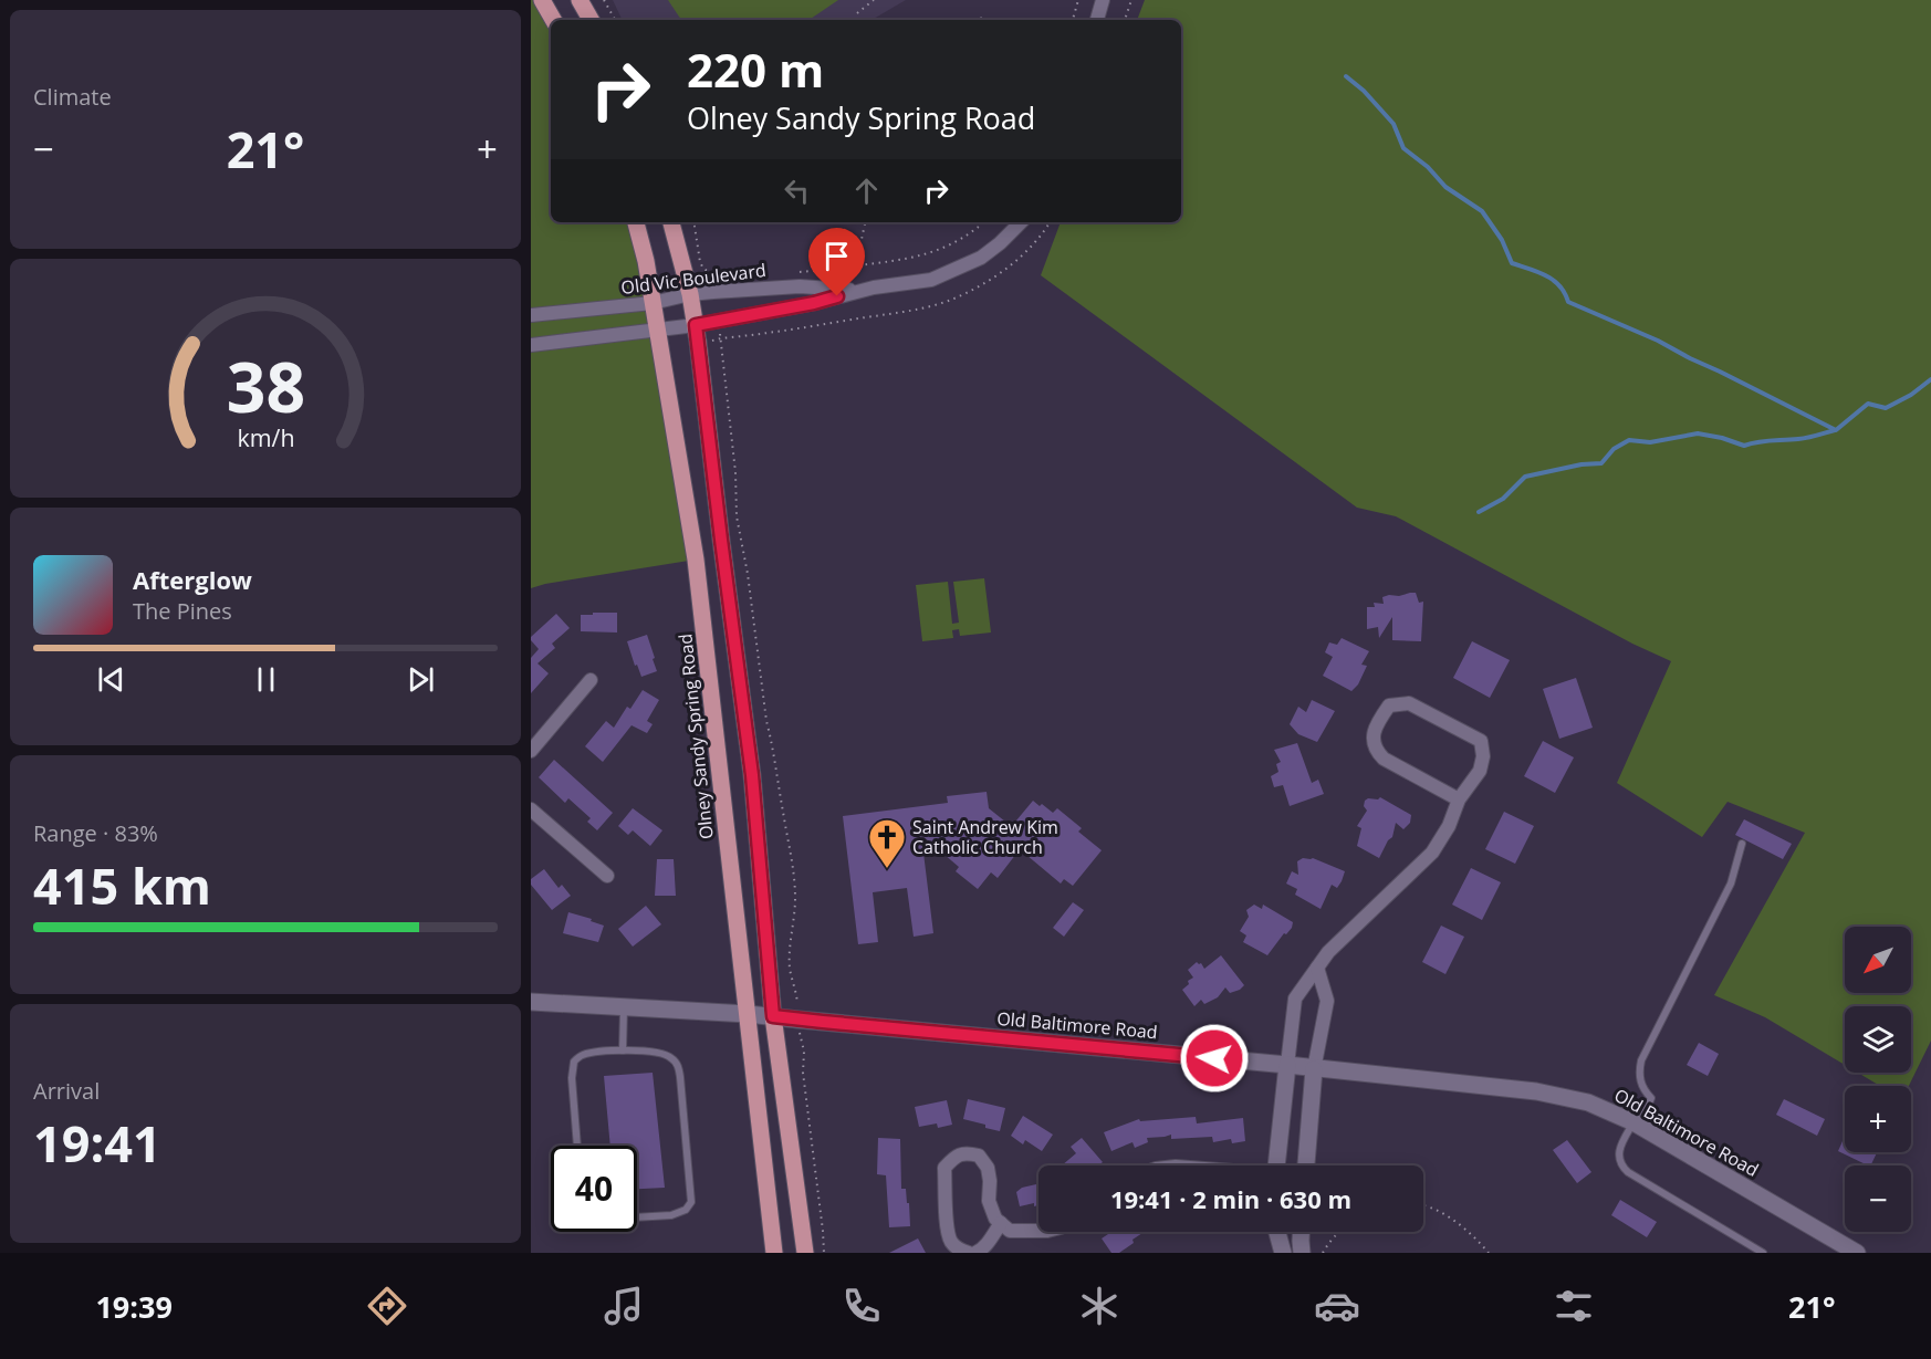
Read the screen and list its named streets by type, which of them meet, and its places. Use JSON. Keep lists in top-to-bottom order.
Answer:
{
  "streets": {
    "main road": ["Olney Sandy Spring Road"],
    "street": ["Old Vic Boulevard", "Old Baltimore Road"]
  },
  "crossings": [
    ["Old Vic Boulevard", "Olney Sandy Spring Road"],
    ["Olney Sandy Spring Road", "Old Baltimore Road"]
  ],
  "places": {
    "church": ["Saint Andrew Kim Catholic Church"]
  },
  "north": "bottom left",
  "page": {
    "tile": [
      "Climate",
      ["Range · 83%", "415 km"],
      ["Arrival", "19:41"]
    ],
    "turn": ["220 m", "Olney Sandy Spring Road"],
    "heat": ["−", "21°", "+"],
    "song": ["Afterglow", "The Pines"],
    "map_buttons": ["+", "−"],
    "limit": "40",
    "trip": "19:41 · 2 min · 630 m",
    "tabs": ["19:39", "21°"],
    "gauge": ["38", "km/h"]
  }
}
